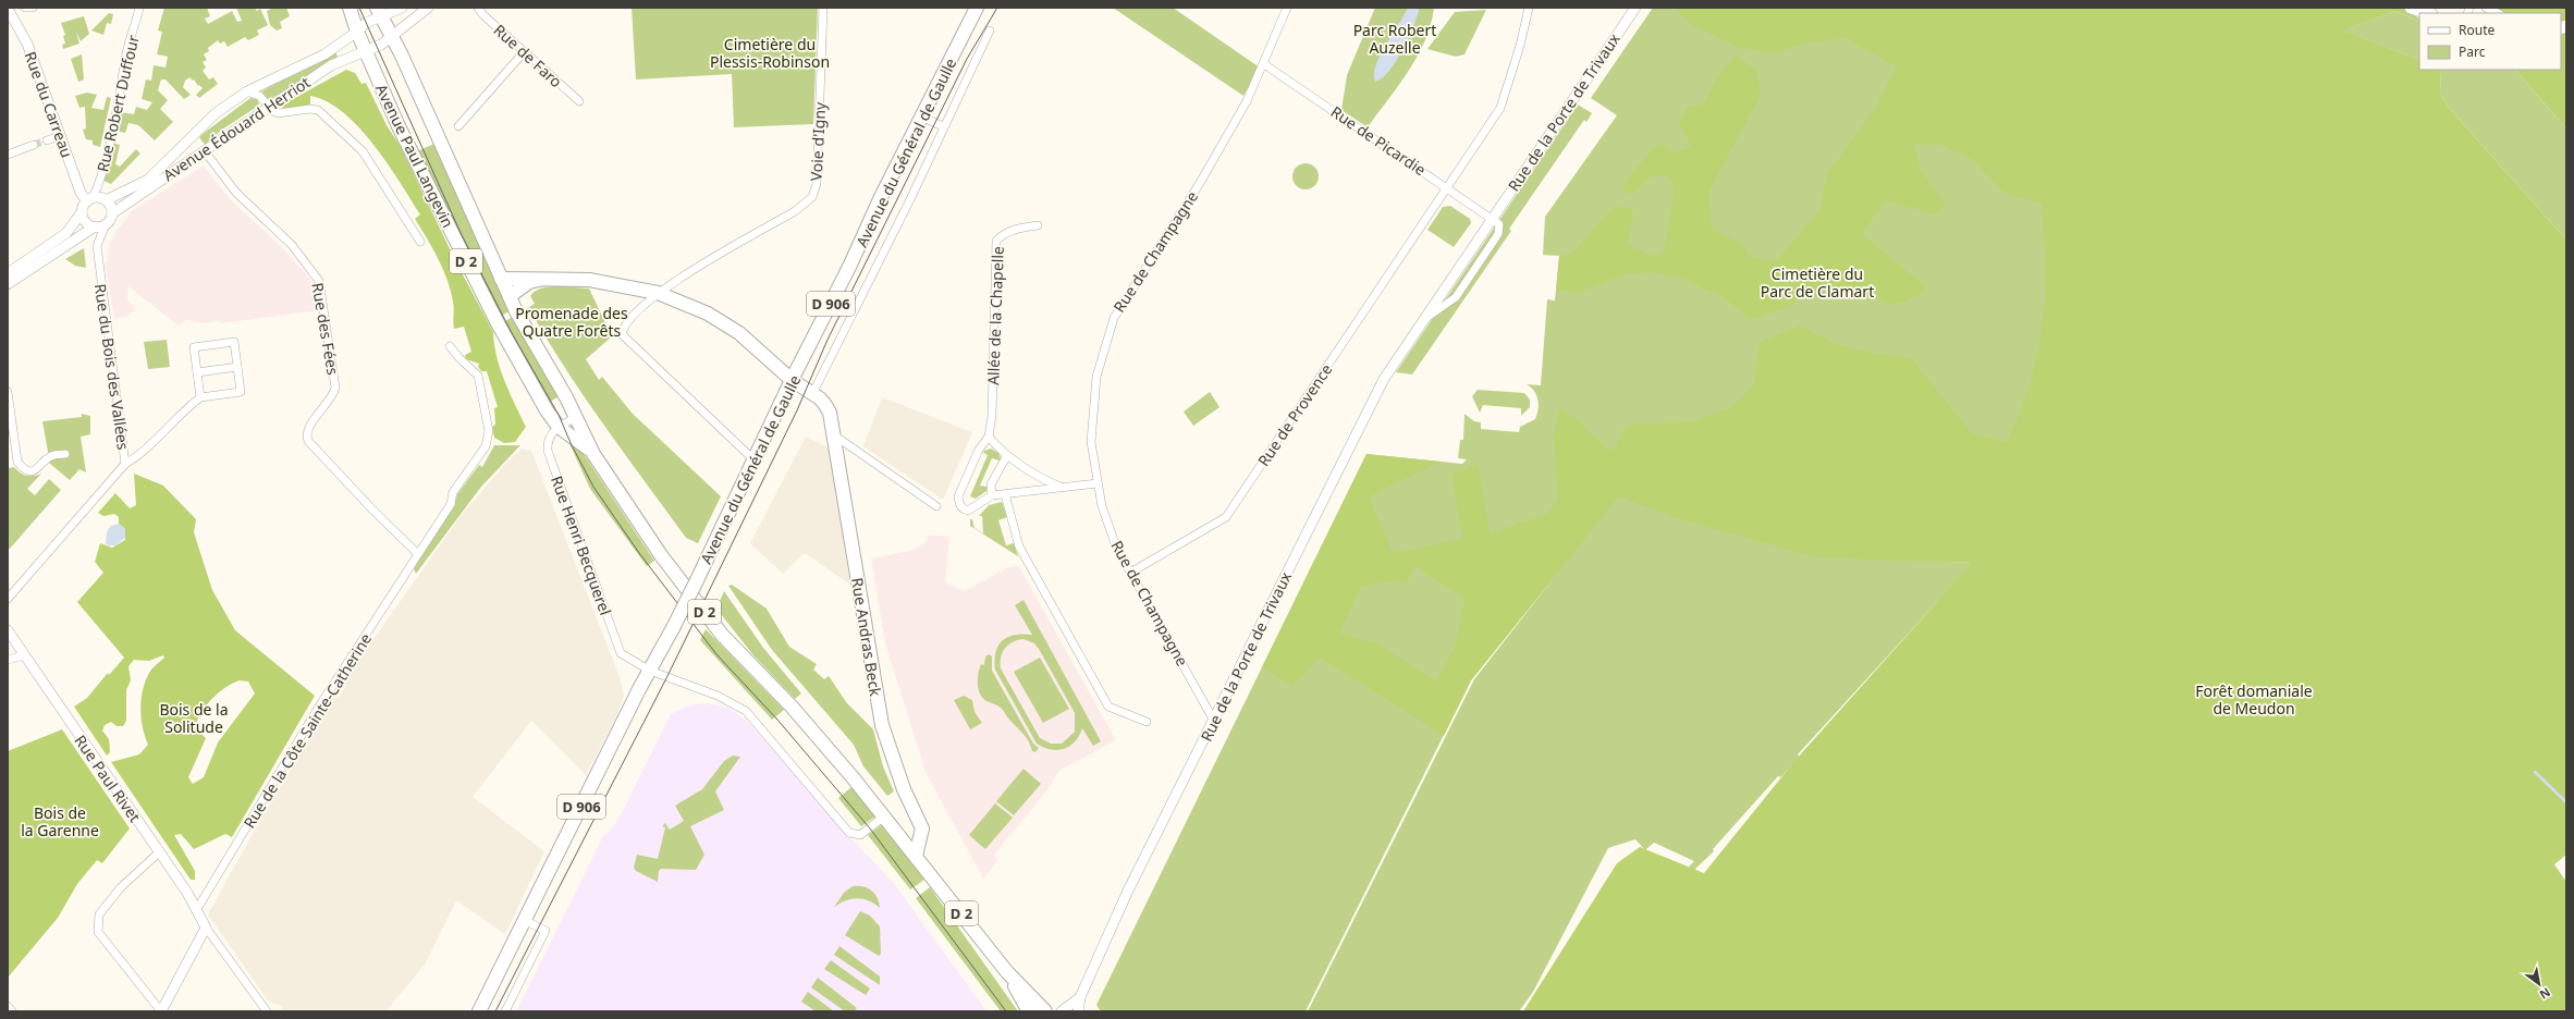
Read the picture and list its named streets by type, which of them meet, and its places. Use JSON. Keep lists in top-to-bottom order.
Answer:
{
  "streets": {
    "main road": [
      "Avenue du Général de Gaulle",
      "Avenue Paul Langevin",
      "D 2",
      "D 906",
      "Rue Andras Beck"
    ],
    "street": [
      "Rue de Faro",
      "Rue Robert Duffour",
      "Rue du Carreau",
      "Rue de la Porte de Trivaux",
      "Avenue Édouard Herriot",
      "Rue de Picardie",
      "Voie d'Igny",
      "Rue de Champagne",
      "Allée de la Chapelle",
      "Rue des Fées",
      "Rue du Bois des Vallées",
      "Rue de Provence",
      "Rue Henri Becquerel",
      "Rue de la Côte Sainte-Catherine",
      "Rue Paul Rivet"
    ]
  },
  "crossings": [
    ["Rue Robert Duffour", "Rue du Carreau"],
    ["Rue Robert Duffour", "Avenue Édouard Herriot"],
    ["Rue Robert Duffour", "Rue du Bois des Vallées"],
    ["Rue du Carreau", "Avenue Édouard Herriot"],
    ["Rue du Carreau", "Rue du Bois des Vallées"],
    ["Rue de la Porte de Trivaux", "Rue de Picardie"],
    ["Rue de la Porte de Trivaux", "Rue de Champagne"],
    ["Avenue Édouard Herriot", "Avenue Paul Langevin"],
    ["Avenue Édouard Herriot", "Rue des Fées"],
    ["Avenue Édouard Herriot", "Rue du Bois des Vallées"],
    ["Rue de Picardie", "Rue de Champagne"],
    ["Rue de Picardie", "Rue de Provence"],
    ["Voie d'Igny", "Avenue du Général de Gaulle"],
    ["Voie d'Igny", "Rue Andras Beck"],
    ["Avenue du Général de Gaulle", "Rue Henri Becquerel"],
    ["Avenue du Général de Gaulle", "Rue Andras Beck"],
    ["Avenue Paul Langevin", "D 2"],
    ["Avenue Paul Langevin", "Rue Henri Becquerel"],
    ["Avenue Paul Langevin", "Rue Andras Beck"],
    ["Rue de Champagne", "Rue de Provence"],
    ["D 2", "Rue Henri Becquerel"],
    ["D 2", "Rue Andras Beck"],
    ["Rue des Fées", "Rue de la Côte Sainte-Catherine"],
    ["Rue de la Côte Sainte-Catherine", "Rue Paul Rivet"]
  ],
  "parks": [
    "Parc Robert Auzelle",
    "Cimetière du Plessis-Robinson",
    "Cimetière du Parc de Clamart",
    "Promenade des Quatre Forêts",
    "Forêt domaniale de Meudon",
    "Bois de la Solitude",
    "Bois de la Garenne"
  ],
  "legend": ["Route", "Parc"],
  "north": "bottom right"
}
